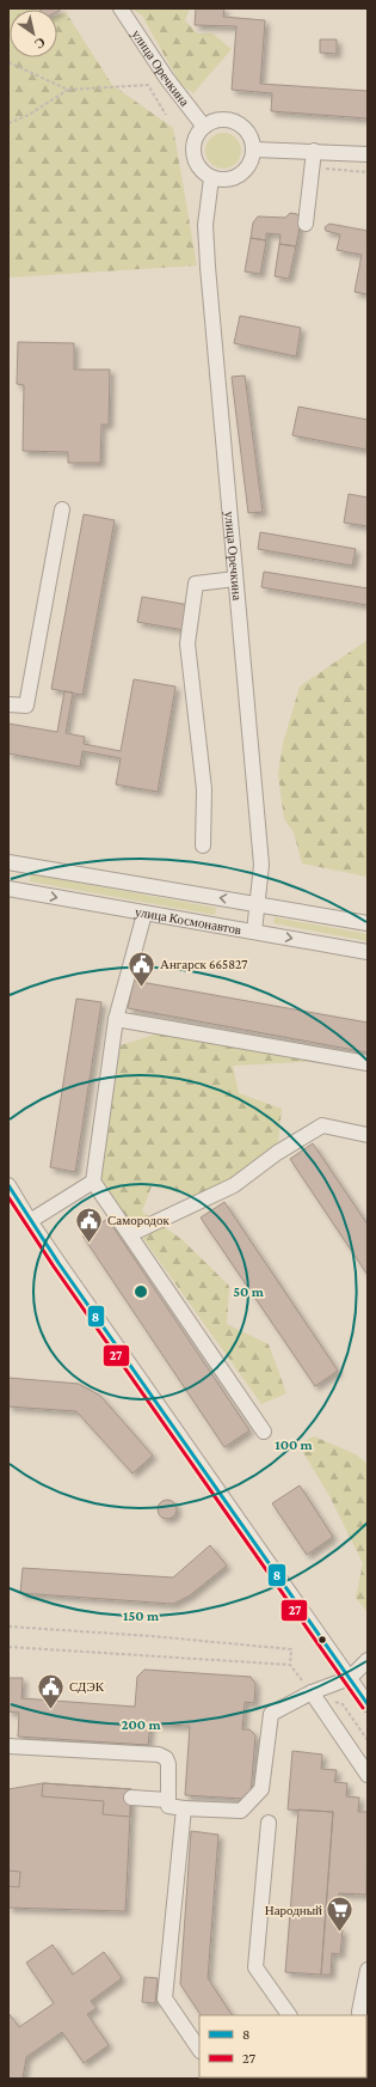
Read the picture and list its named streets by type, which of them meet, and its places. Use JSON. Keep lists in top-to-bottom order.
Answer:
{
  "streets": {
    "street": ["улица Оречкина", "улица Космонавтов"]
  },
  "crossings": [
    ["улица Оречкина", "улица Космонавтов"]
  ],
  "places": {
    "public building": ["Ангарск 665827", "Самородок", "СДЭК"],
    "supermarket": ["Народный"]
  },
  "lines": ["transit line 8", "transit line 27"],
  "legend": ["8", "27"],
  "north": "bottom right",
  "rings": [
    "50 m",
    "100 m",
    "150 m",
    "200 m"
  ]
}
